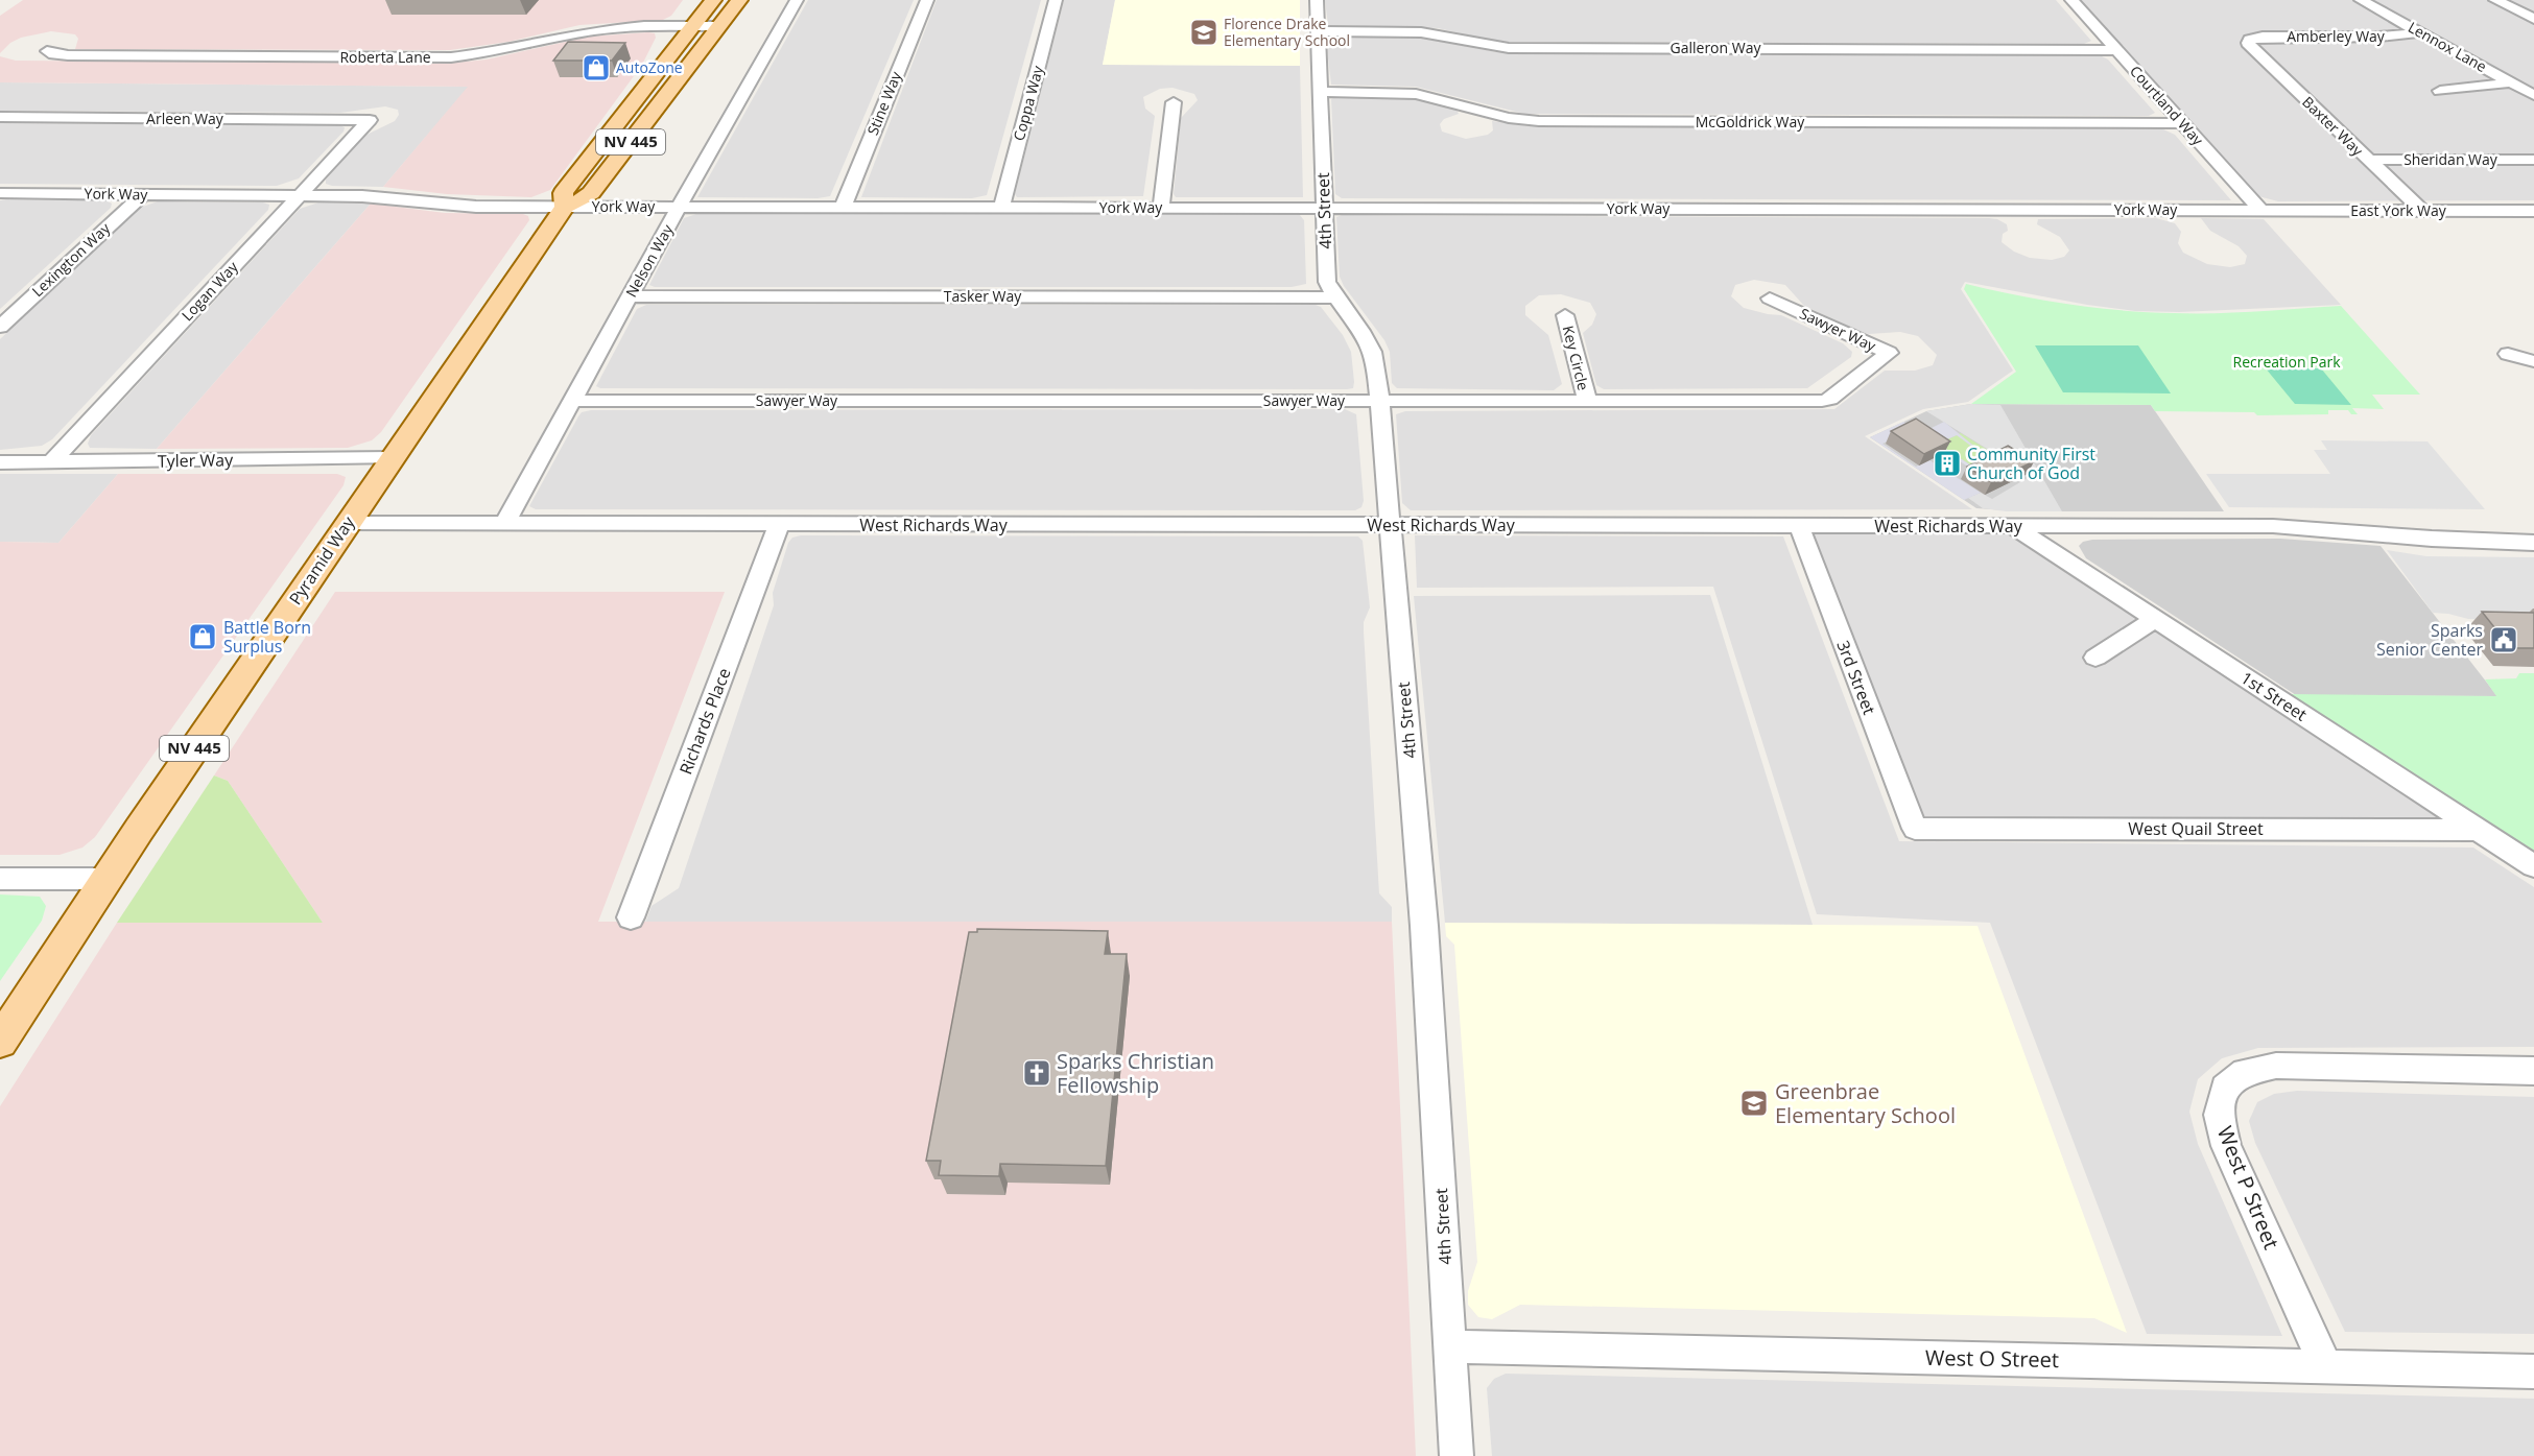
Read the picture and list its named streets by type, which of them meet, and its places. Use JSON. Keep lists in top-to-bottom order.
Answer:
{
  "streets": {
    "main road": ["NV 445", "Pyramid Way"],
    "street": [
      "Amberley Way",
      "Lennox Lane",
      "Galleron Way",
      "Roberta Lane",
      "Stine Way",
      "Coppa Way",
      "Courtland Way",
      "Arleen Way",
      "McGoldrick Way",
      "Baxter Way",
      "Sheridan Way",
      "York Way",
      "4th Street",
      "East York Way",
      "Lexington Way",
      "Nelson Way",
      "Logan Way",
      "Tasker Way",
      "Sawyer Way",
      "Key Circle",
      "Tyler Way",
      "West Richards Way",
      "3rd Street",
      "1st Street",
      "Richards Place",
      "West Quail Street",
      "West P Street",
      "West O Street"
    ]
  },
  "crossings": [
    ["Amberley Way", "Lennox Lane"],
    ["Amberley Way", "Baxter Way"],
    ["Galleron Way", "Courtland Way"],
    ["Galleron Way", "4th Street"],
    ["Roberta Lane", "Pyramid Way"],
    ["Stine Way", "York Way"],
    ["Coppa Way", "York Way"],
    ["Courtland Way", "McGoldrick Way"],
    ["Courtland Way", "York Way"],
    ["Courtland Way", "East York Way"],
    ["Arleen Way", "Logan Way"],
    ["McGoldrick Way", "4th Street"],
    ["Baxter Way", "Sheridan Way"],
    ["Baxter Way", "East York Way"],
    ["York Way", "4th Street"],
    ["York Way", "East York Way"],
    ["York Way", "Lexington Way"],
    ["York Way", "Nelson Way"],
    ["York Way", "Logan Way"],
    ["York Way", "Pyramid Way"],
    ["4th Street", "Tasker Way"],
    ["4th Street", "Sawyer Way"],
    ["4th Street", "West Richards Way"],
    ["4th Street", "West O Street"],
    ["Nelson Way", "Tasker Way"],
    ["Nelson Way", "Sawyer Way"],
    ["Nelson Way", "West Richards Way"],
    ["Logan Way", "Tyler Way"],
    ["Sawyer Way", "Key Circle"],
    ["Tyler Way", "Pyramid Way"],
    ["West Richards Way", "Pyramid Way"],
    ["West Richards Way", "3rd Street"],
    ["West Richards Way", "1st Street"],
    ["West Richards Way", "Richards Place"],
    ["3rd Street", "West Quail Street"],
    ["1st Street", "West Quail Street"],
    ["West P Street", "West O Street"]
  ],
  "parks": ["Recreation Park"],
  "places": {
    "school or university": ["Florence Drake Elementary School", "Greenbrae Elementary School"],
    "shop": ["AutoZone", "Battle Born Surplus"],
    "building": ["Community First Church of God"],
    "public building": ["Sparks Senior Center"],
    "church": ["Sparks Christian Fellowship"]
  }
}
